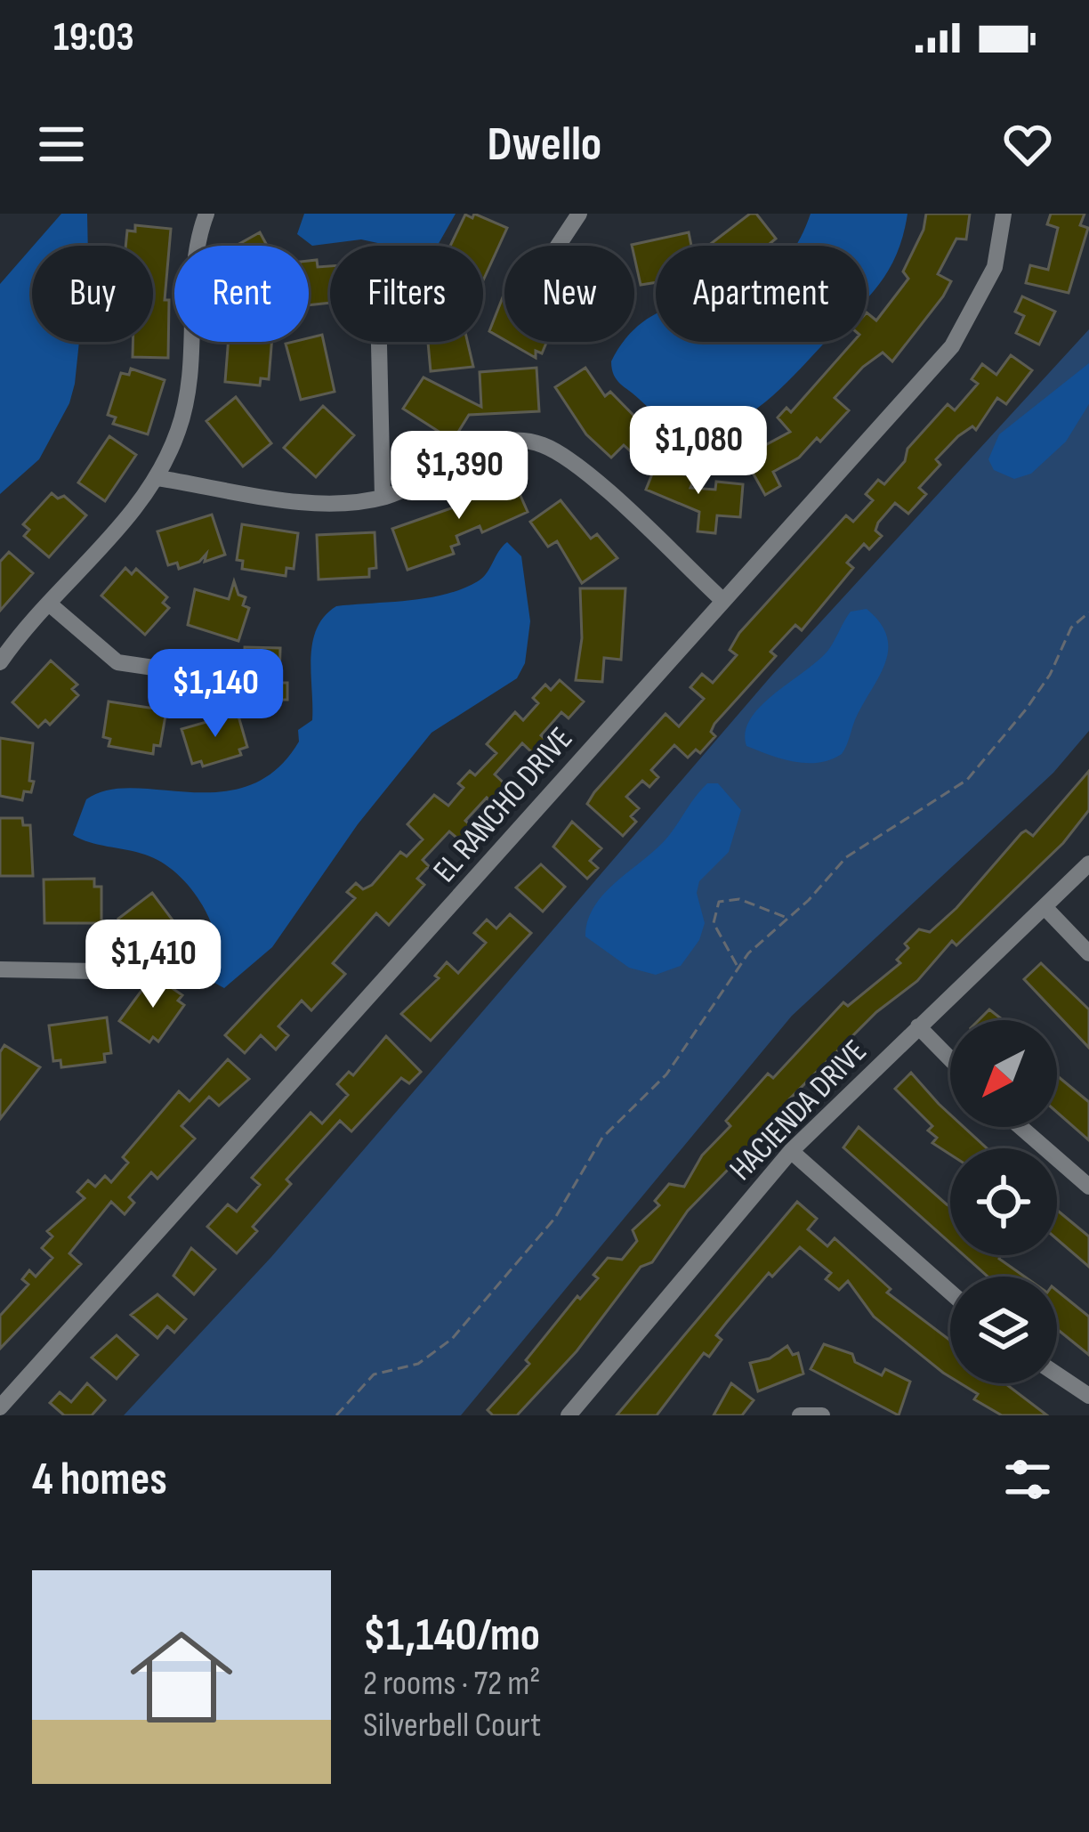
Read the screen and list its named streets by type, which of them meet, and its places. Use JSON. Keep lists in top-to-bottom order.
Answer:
{
  "streets": {
    "street": ["EL RANCHO DRIVE", "HACIENDA DRIVE"]
  },
  "north": "bottom left",
  "page": {
    "status": "19:03",
    "header": "Dwello",
    "chip": [
      "Buy",
      "Rent",
      "Filters",
      "New",
      "Apartment"
    ],
    "price": [
      "$1,080",
      "$1,390",
      "$1,140",
      "$1,410"
    ],
    "heading": "4 homes",
    "list": [
      {
        "name": "$1,140/mo",
        "note": "2 rooms · 72 m² · Silverbell Court"
      }
    ]
  }
}
